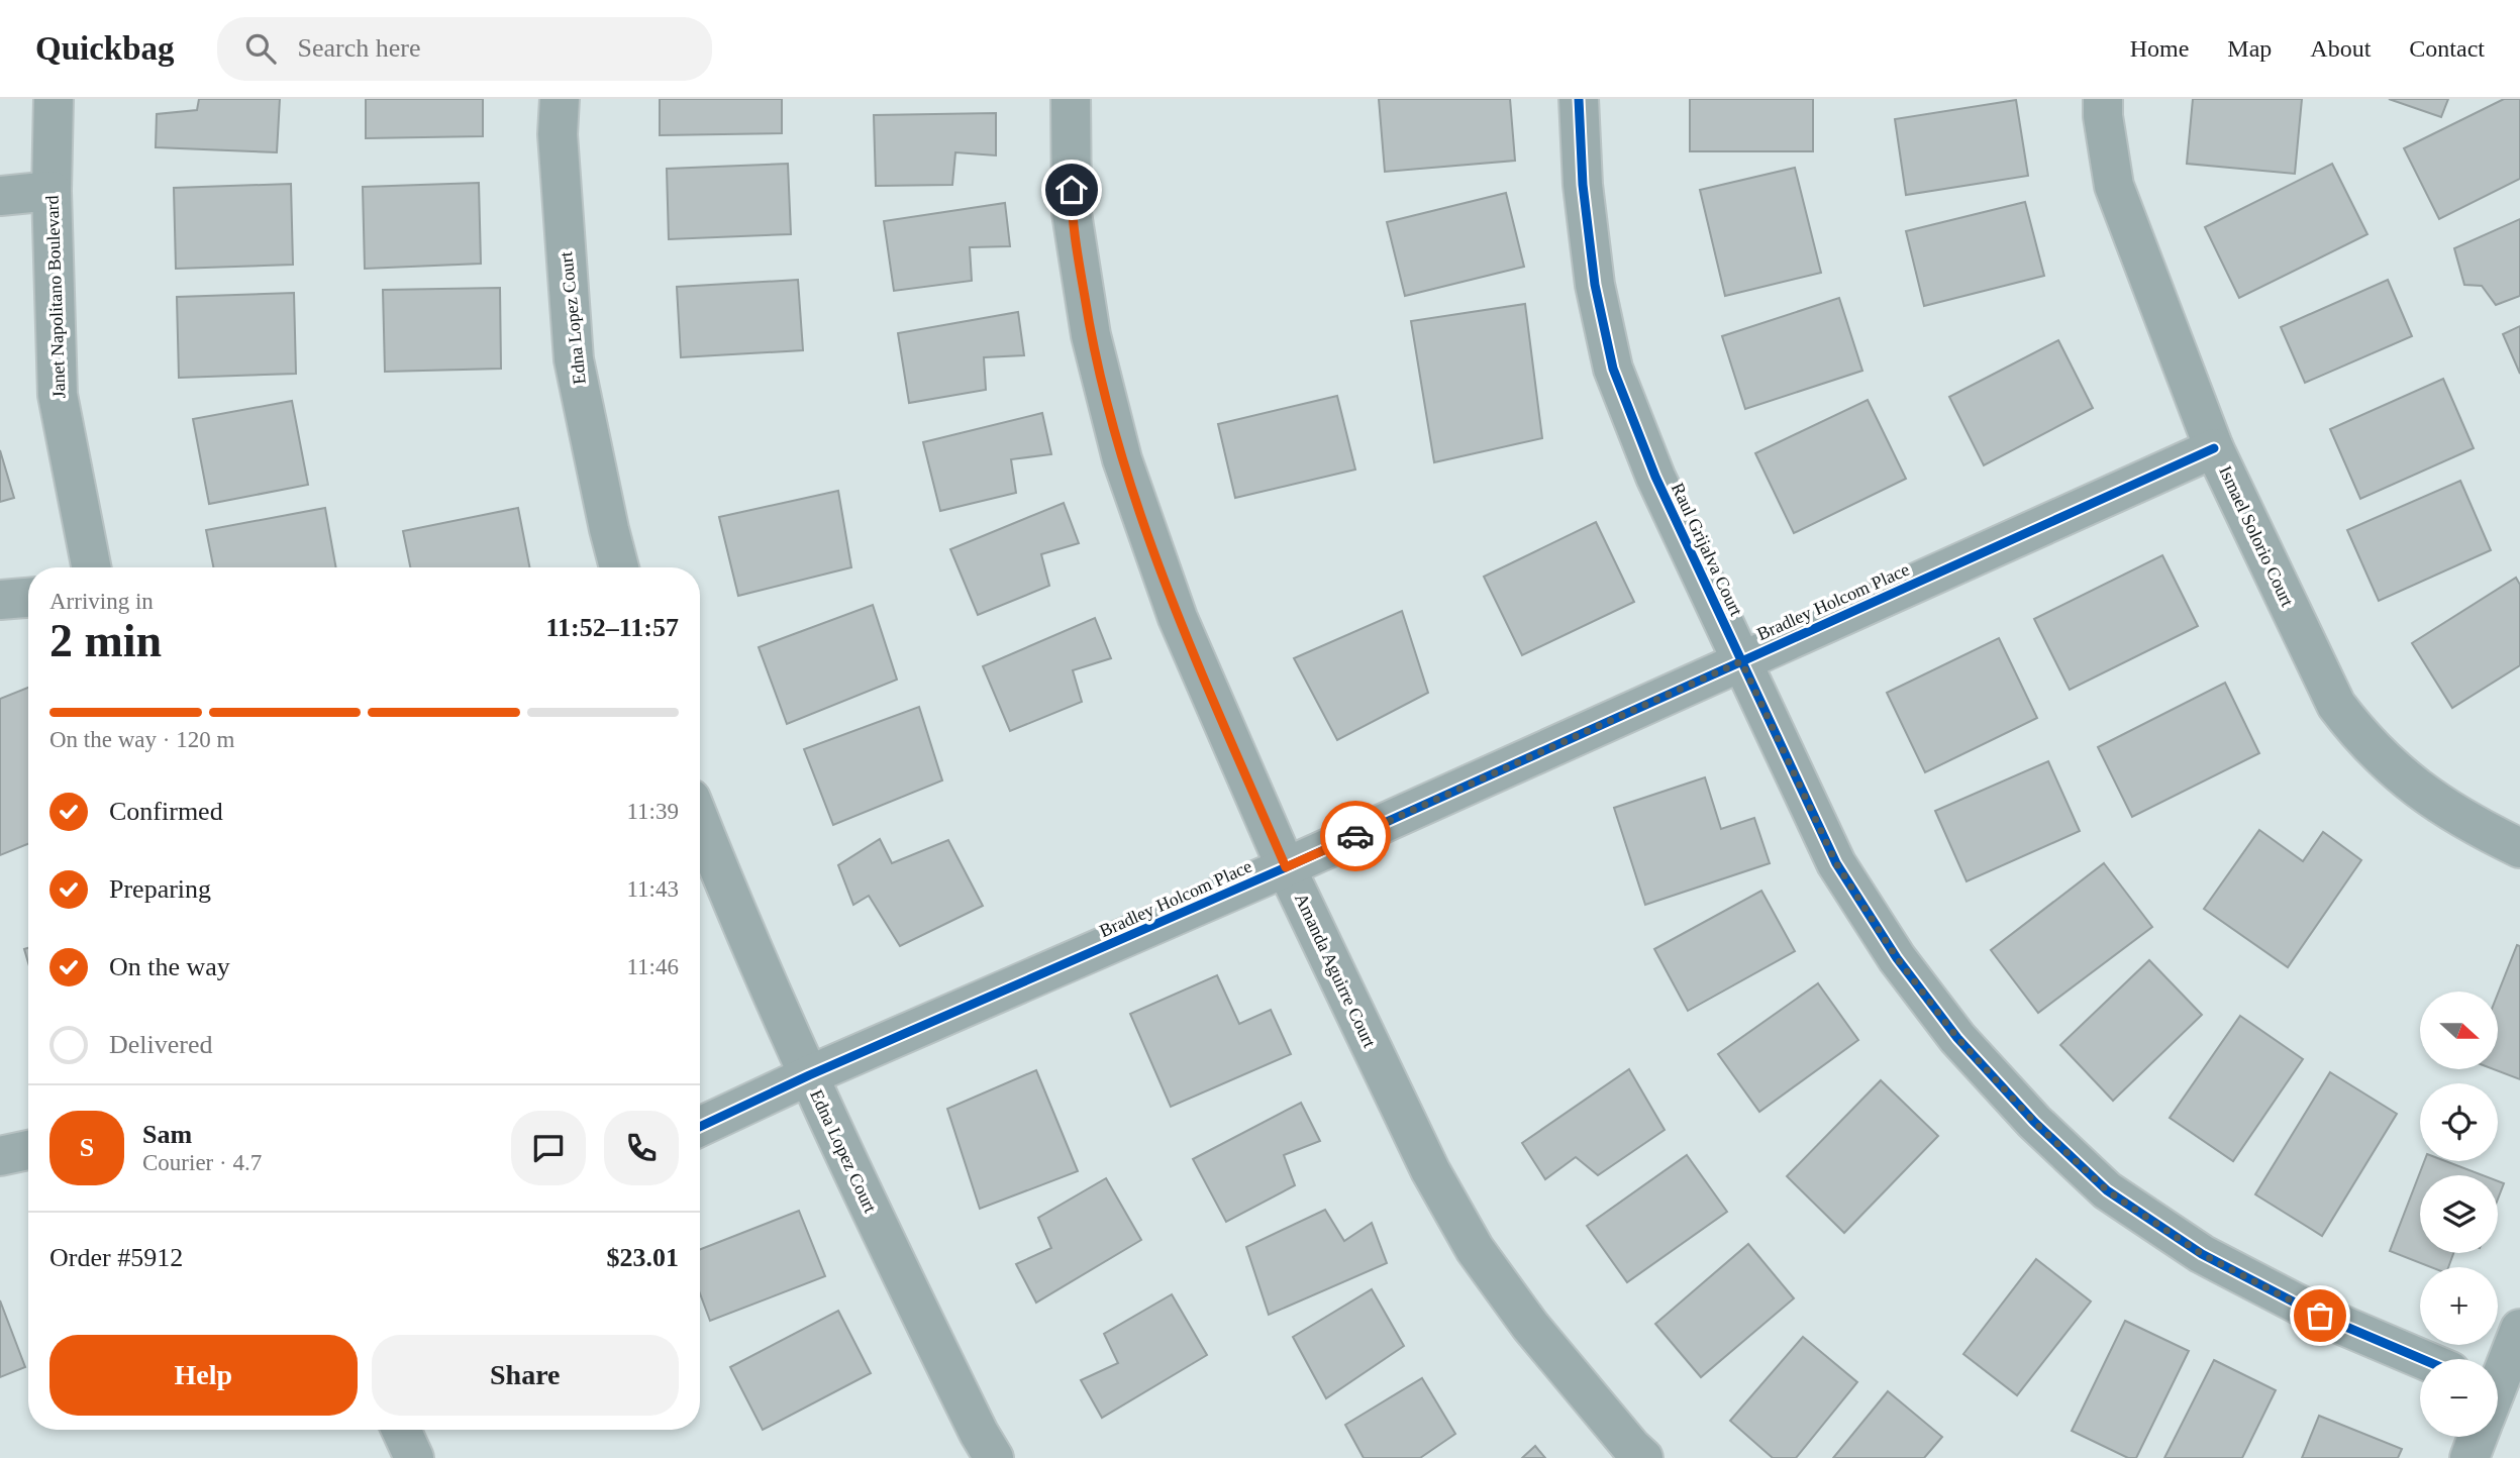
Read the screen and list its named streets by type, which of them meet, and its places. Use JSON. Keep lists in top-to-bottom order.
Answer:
{
  "streets": {
    "street": [
      "Janet Napolitano Boulevard",
      "Edna Lopez Court",
      "Ismael Solorio Court",
      "Raul Grijalva Court",
      "Bradley Holcom Place",
      "Amanda Aguirre Court"
    ]
  },
  "crossings": [
    ["Edna Lopez Court", "Bradley Holcom Place"],
    ["Ismael Solorio Court", "Bradley Holcom Place"],
    ["Raul Grijalva Court", "Bradley Holcom Place"],
    ["Bradley Holcom Place", "Amanda Aguirre Court"]
  ],
  "north": "right",
  "page": {
    "header": "Quickbag",
    "search": "Search here",
    "nav": [
      "Home",
      "Map",
      "About",
      "Contact"
    ],
    "heading": ["2 min", "Arriving in", "11:52–11:57"],
    "panel": [
      "Sam",
      "Courier · 4.7",
      "Order #5912",
      "$23.01"
    ],
    "bar": "On the way · 120 m",
    "list": [
      ["Confirmed", "11:39"],
      ["Preparing", "11:43"],
      ["On the way", "11:46"],
      "Delivered"
    ],
    "map_buttons": ["+", "−"],
    "round": "S",
    "buttons": ["Help", "Share"]
  }
}
